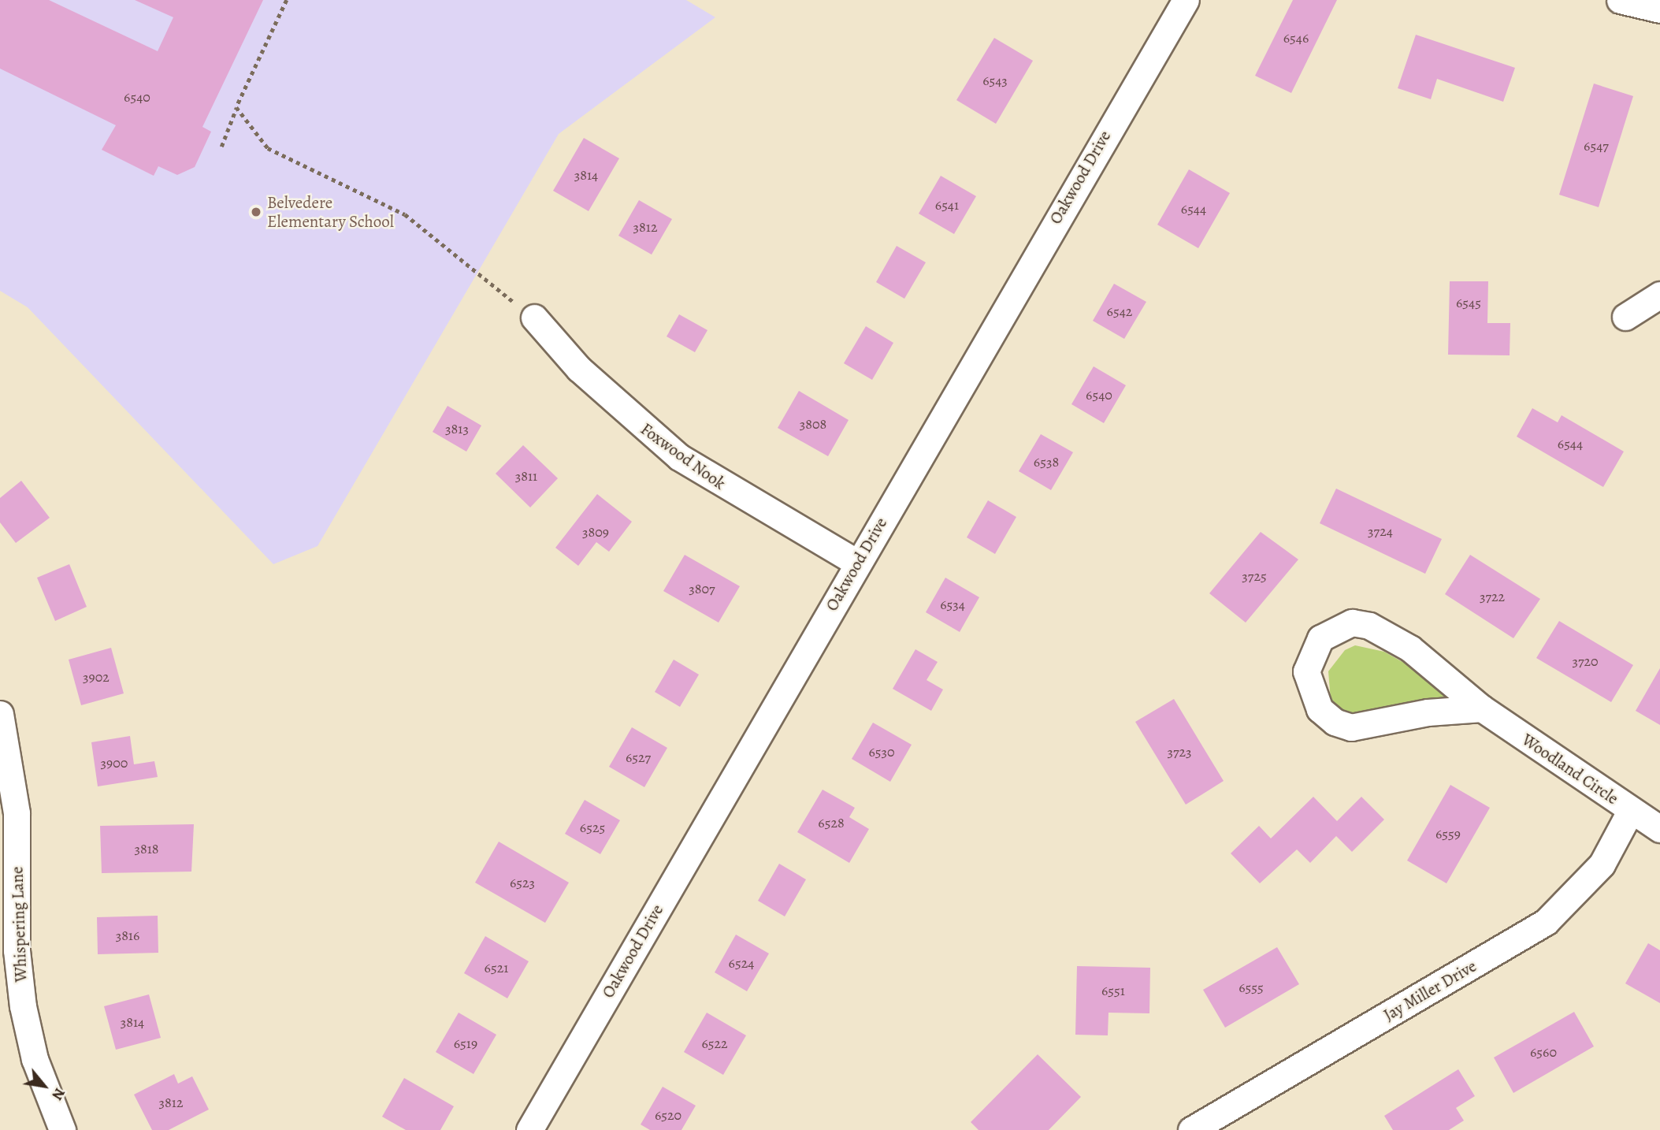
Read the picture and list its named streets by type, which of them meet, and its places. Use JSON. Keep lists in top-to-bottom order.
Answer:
{
  "streets": {
    "street": [
      "Oakwood Drive",
      "Foxwood Nook",
      "Woodland Circle",
      "Whispering Lane",
      "Jay Miller Drive"
    ]
  },
  "crossings": [
    ["Oakwood Drive", "Foxwood Nook"],
    ["Woodland Circle", "Jay Miller Drive"]
  ],
  "places": ["Belvedere Elementary School"],
  "house_numbers": [
    "6546",
    "6543",
    "6540",
    "6547",
    "3814",
    "6541",
    "6544",
    "3812",
    "6545",
    "6542",
    "6540",
    "3808",
    "3813",
    "6544",
    "6538",
    "3811",
    "3724",
    "3809",
    "3725",
    "3807",
    "3722",
    "6534",
    "3720",
    "3902",
    "6530",
    "3723",
    "6527",
    "3900",
    "6528",
    "6525",
    "6559",
    "3818",
    "6523",
    "3816",
    "6524",
    "6521",
    "6555",
    "6551",
    "3814",
    "6519",
    "6522",
    "6560",
    "3812",
    "6520"
  ],
  "north": "bottom right"
}
